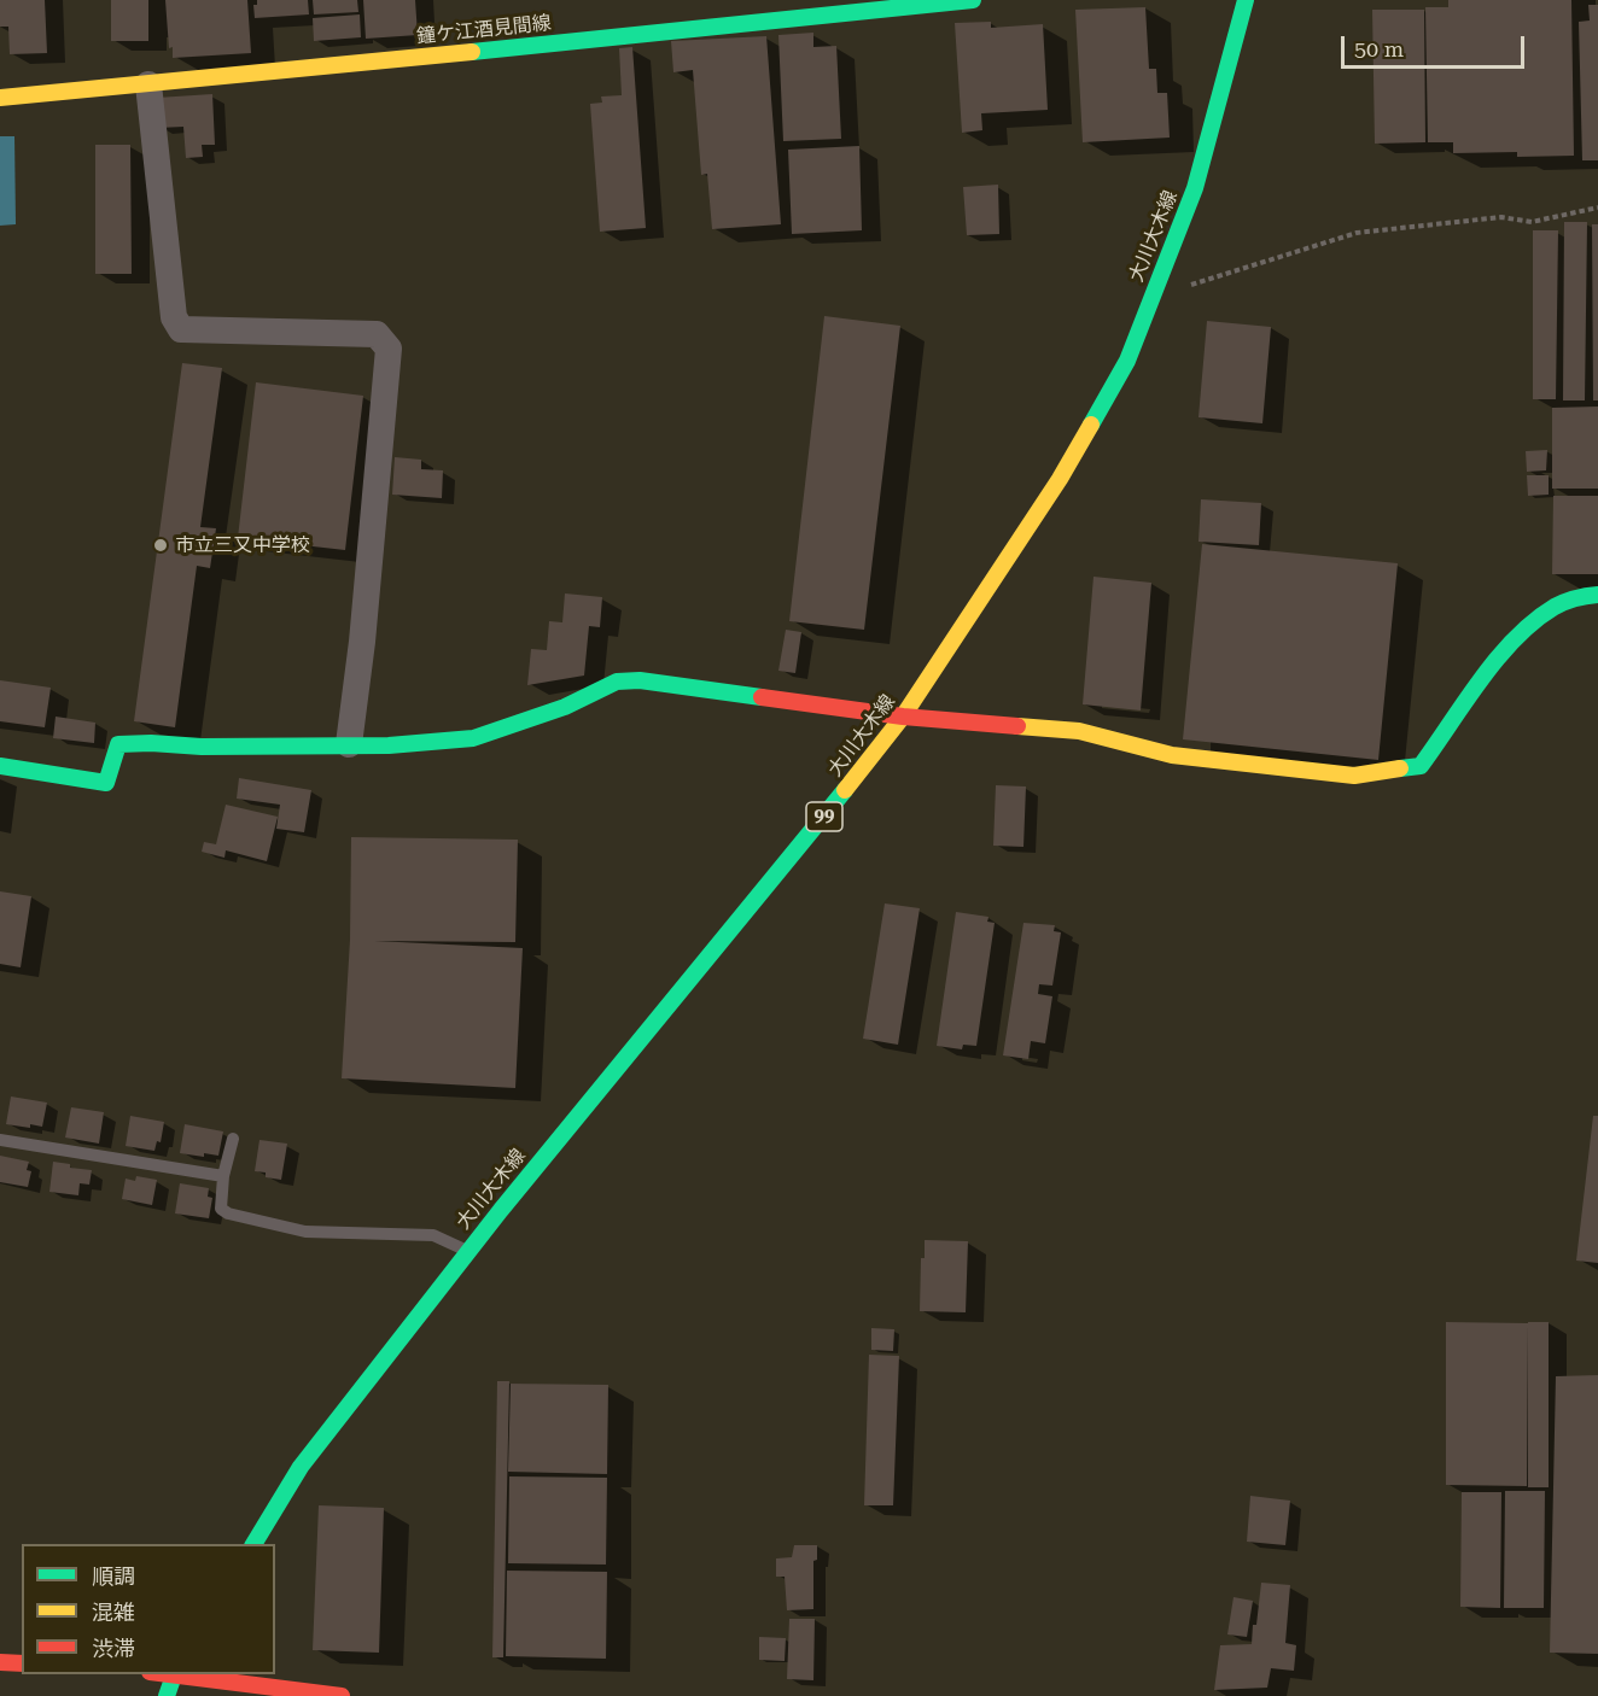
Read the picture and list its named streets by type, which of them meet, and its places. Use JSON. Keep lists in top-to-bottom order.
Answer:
{
  "streets": {
    "main road": ["鐘ケ江酒見間線", "大川大木線", "99"]
  },
  "places": ["市立三又中学校"],
  "legend": ["順調", "混雑", "渋滞"],
  "scale_bar": "50 m"
}
